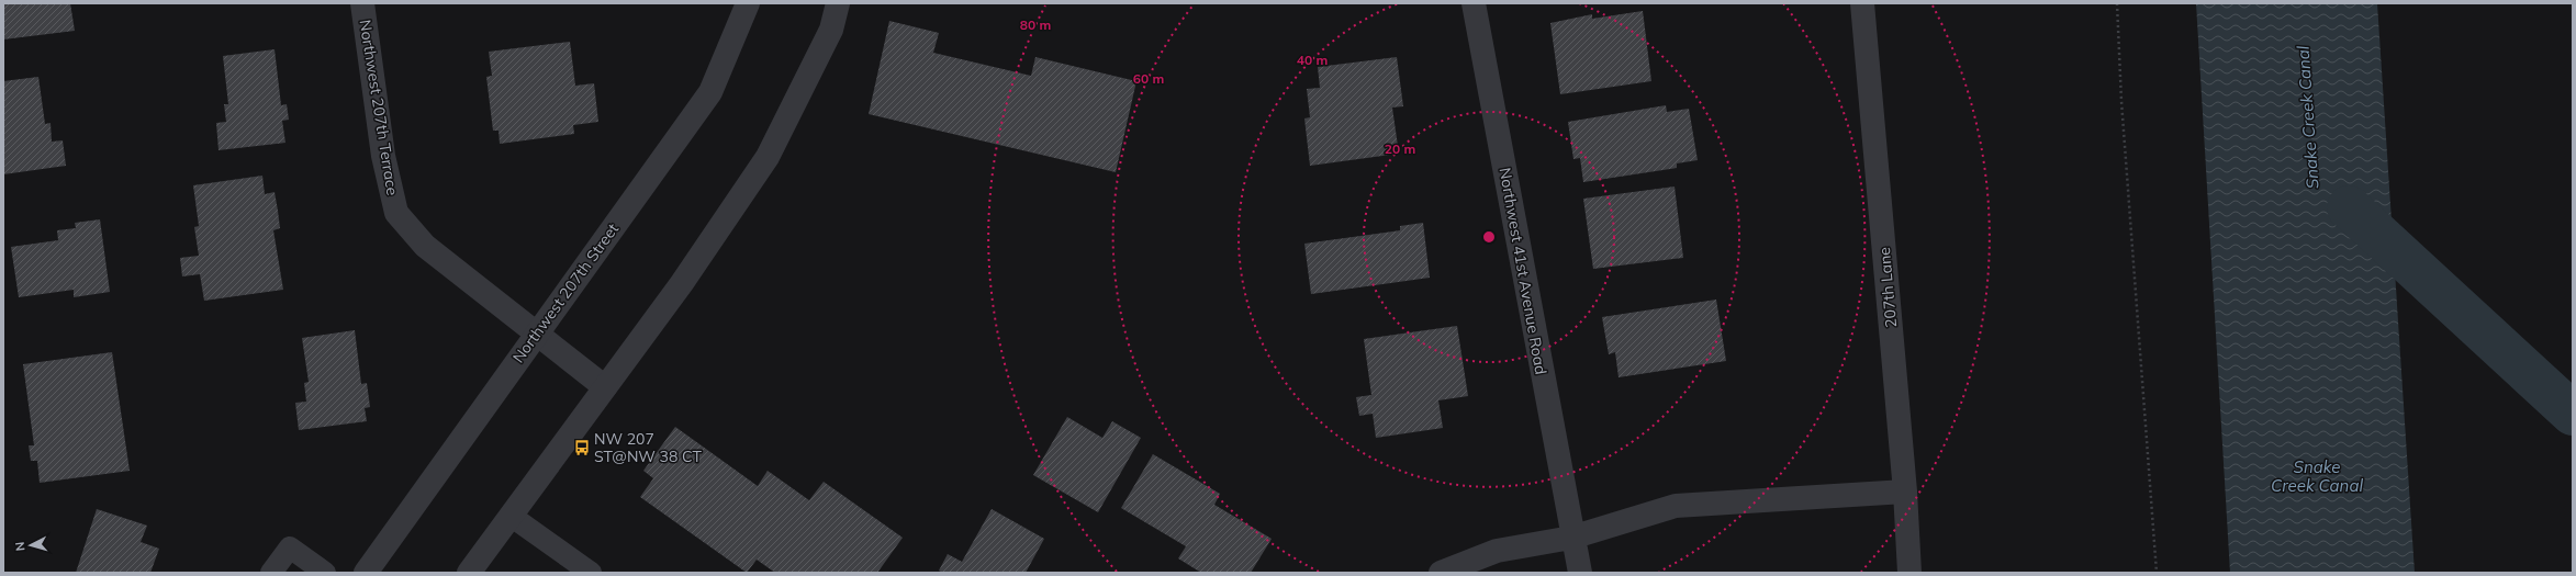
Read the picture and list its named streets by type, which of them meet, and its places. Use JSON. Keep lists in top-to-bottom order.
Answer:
{
  "streets": {
    "street": [
      "Northwest 207th Terrace",
      "Northwest 41st Avenue Road",
      "207th Lane",
      "Northwest 207th Street"
    ]
  },
  "crossings": [
    ["Northwest 207th Terrace", "Northwest 207th Street"]
  ],
  "water": ["Snake Creek Canal"],
  "places": {
    "bus stop": ["NW 207 ST@NW 38 CT"]
  },
  "north": "left",
  "rings": [
    "80 m",
    "40 m",
    "60 m",
    "20 m"
  ]
}
